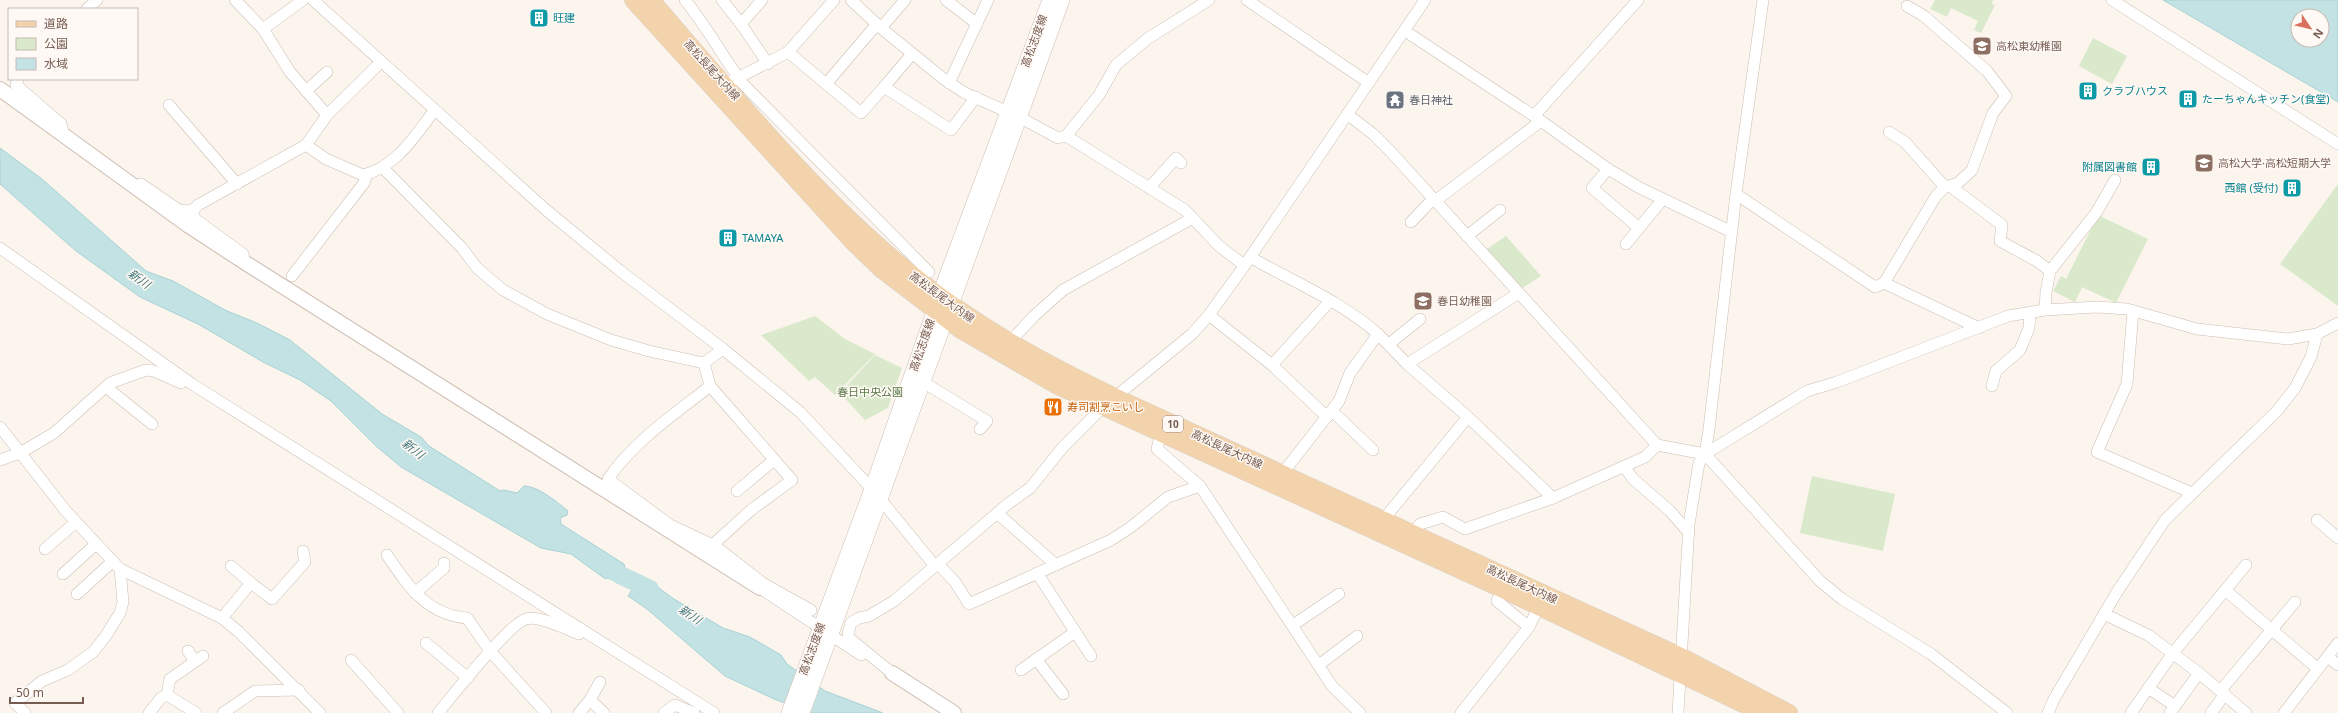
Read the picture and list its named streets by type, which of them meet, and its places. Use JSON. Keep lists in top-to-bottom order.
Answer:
{
  "streets": {
    "main road": ["高松志度線", "高松長尾大内線", "10"]
  },
  "crossings": [
    ["高松志度線", "高松長尾大内線"]
  ],
  "water": ["新川"],
  "parks": ["春日中央公園"],
  "places": {
    "building": [
      "旺建",
      "クラブハウス",
      "たーちゃんキッチン(食堂)",
      "附属図書館",
      "西館 (受付)",
      "TAMAYA"
    ],
    "school or university": ["高松東幼稚園", "高松大学·高松短期大学", "春日幼稚園"],
    "temple": ["春日神社"],
    "restaurant": ["寿司割烹こいし"]
  },
  "legend": ["道路", "公園", "水域"],
  "scale_bar": "50 m",
  "north": "bottom right"
}
